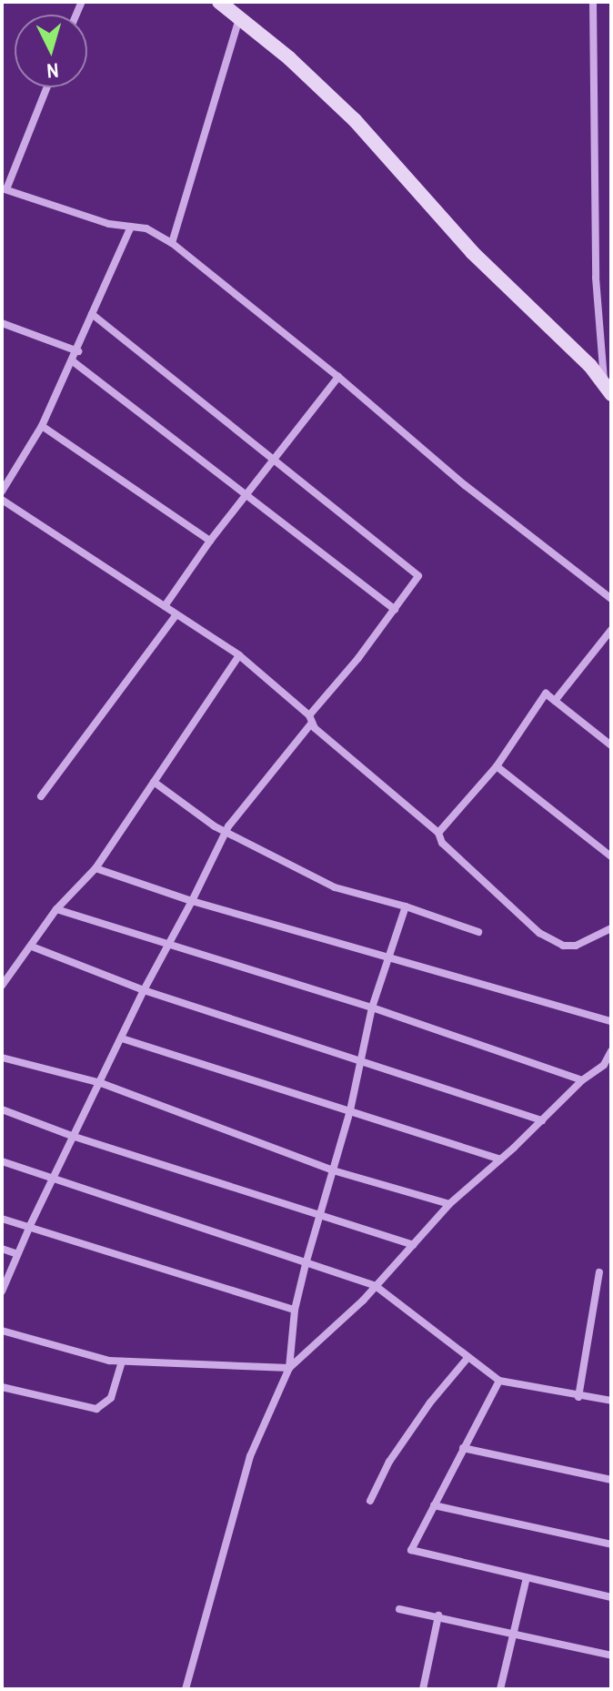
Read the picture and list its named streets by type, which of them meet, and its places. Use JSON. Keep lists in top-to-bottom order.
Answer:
{
  "north": "bottom"
}
